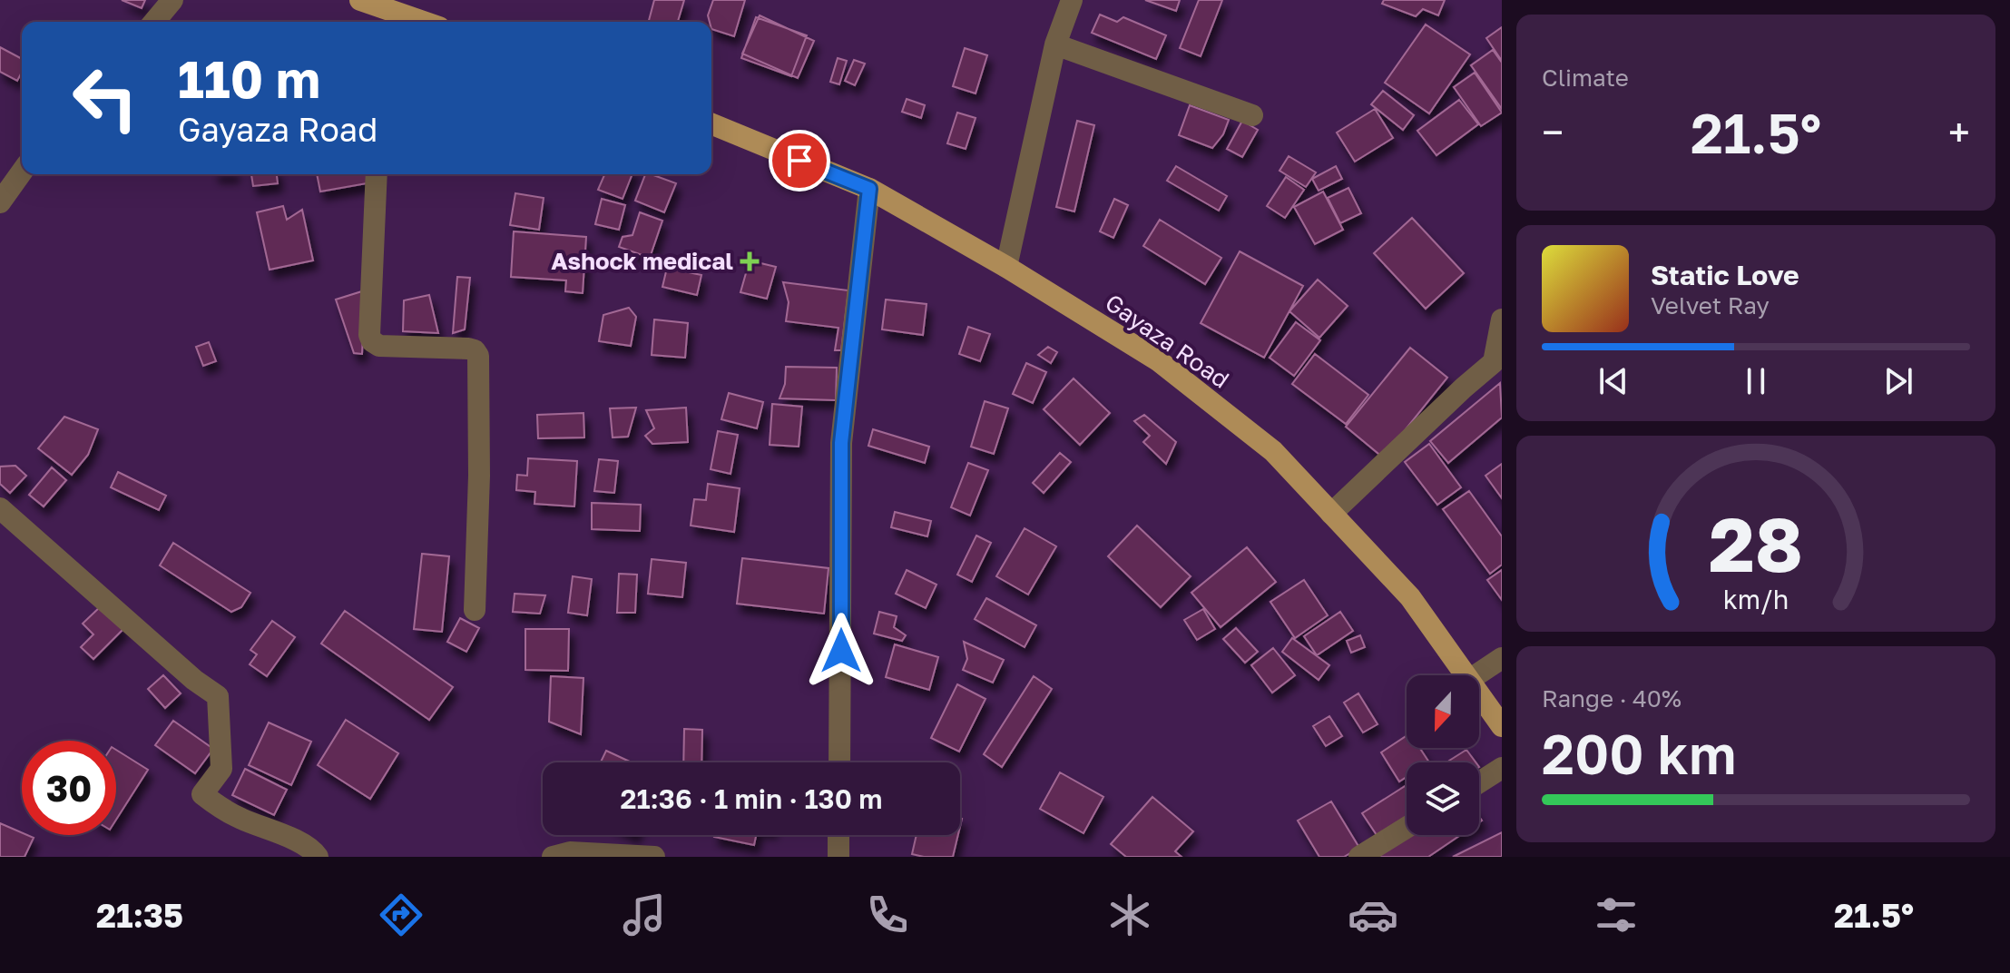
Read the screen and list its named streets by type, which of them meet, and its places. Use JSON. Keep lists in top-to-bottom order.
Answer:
{
  "streets": {
    "main road": ["Gayaza Road"]
  },
  "places": {
    "health": ["Ashock medical"]
  },
  "north": "bottom",
  "page": {
    "tile": [
      "Climate",
      ["Range · 40%", "200 km"]
    ],
    "turn": ["110 m", "Gayaza Road"],
    "heat": ["−", "21.5°", "+"],
    "song": ["Static Love", "Velvet Ray"],
    "limit": "30",
    "trip": "21:36 · 1 min · 130 m",
    "tabs": ["21:35", "21.5°"],
    "gauge": ["28", "km/h"]
  }
}
